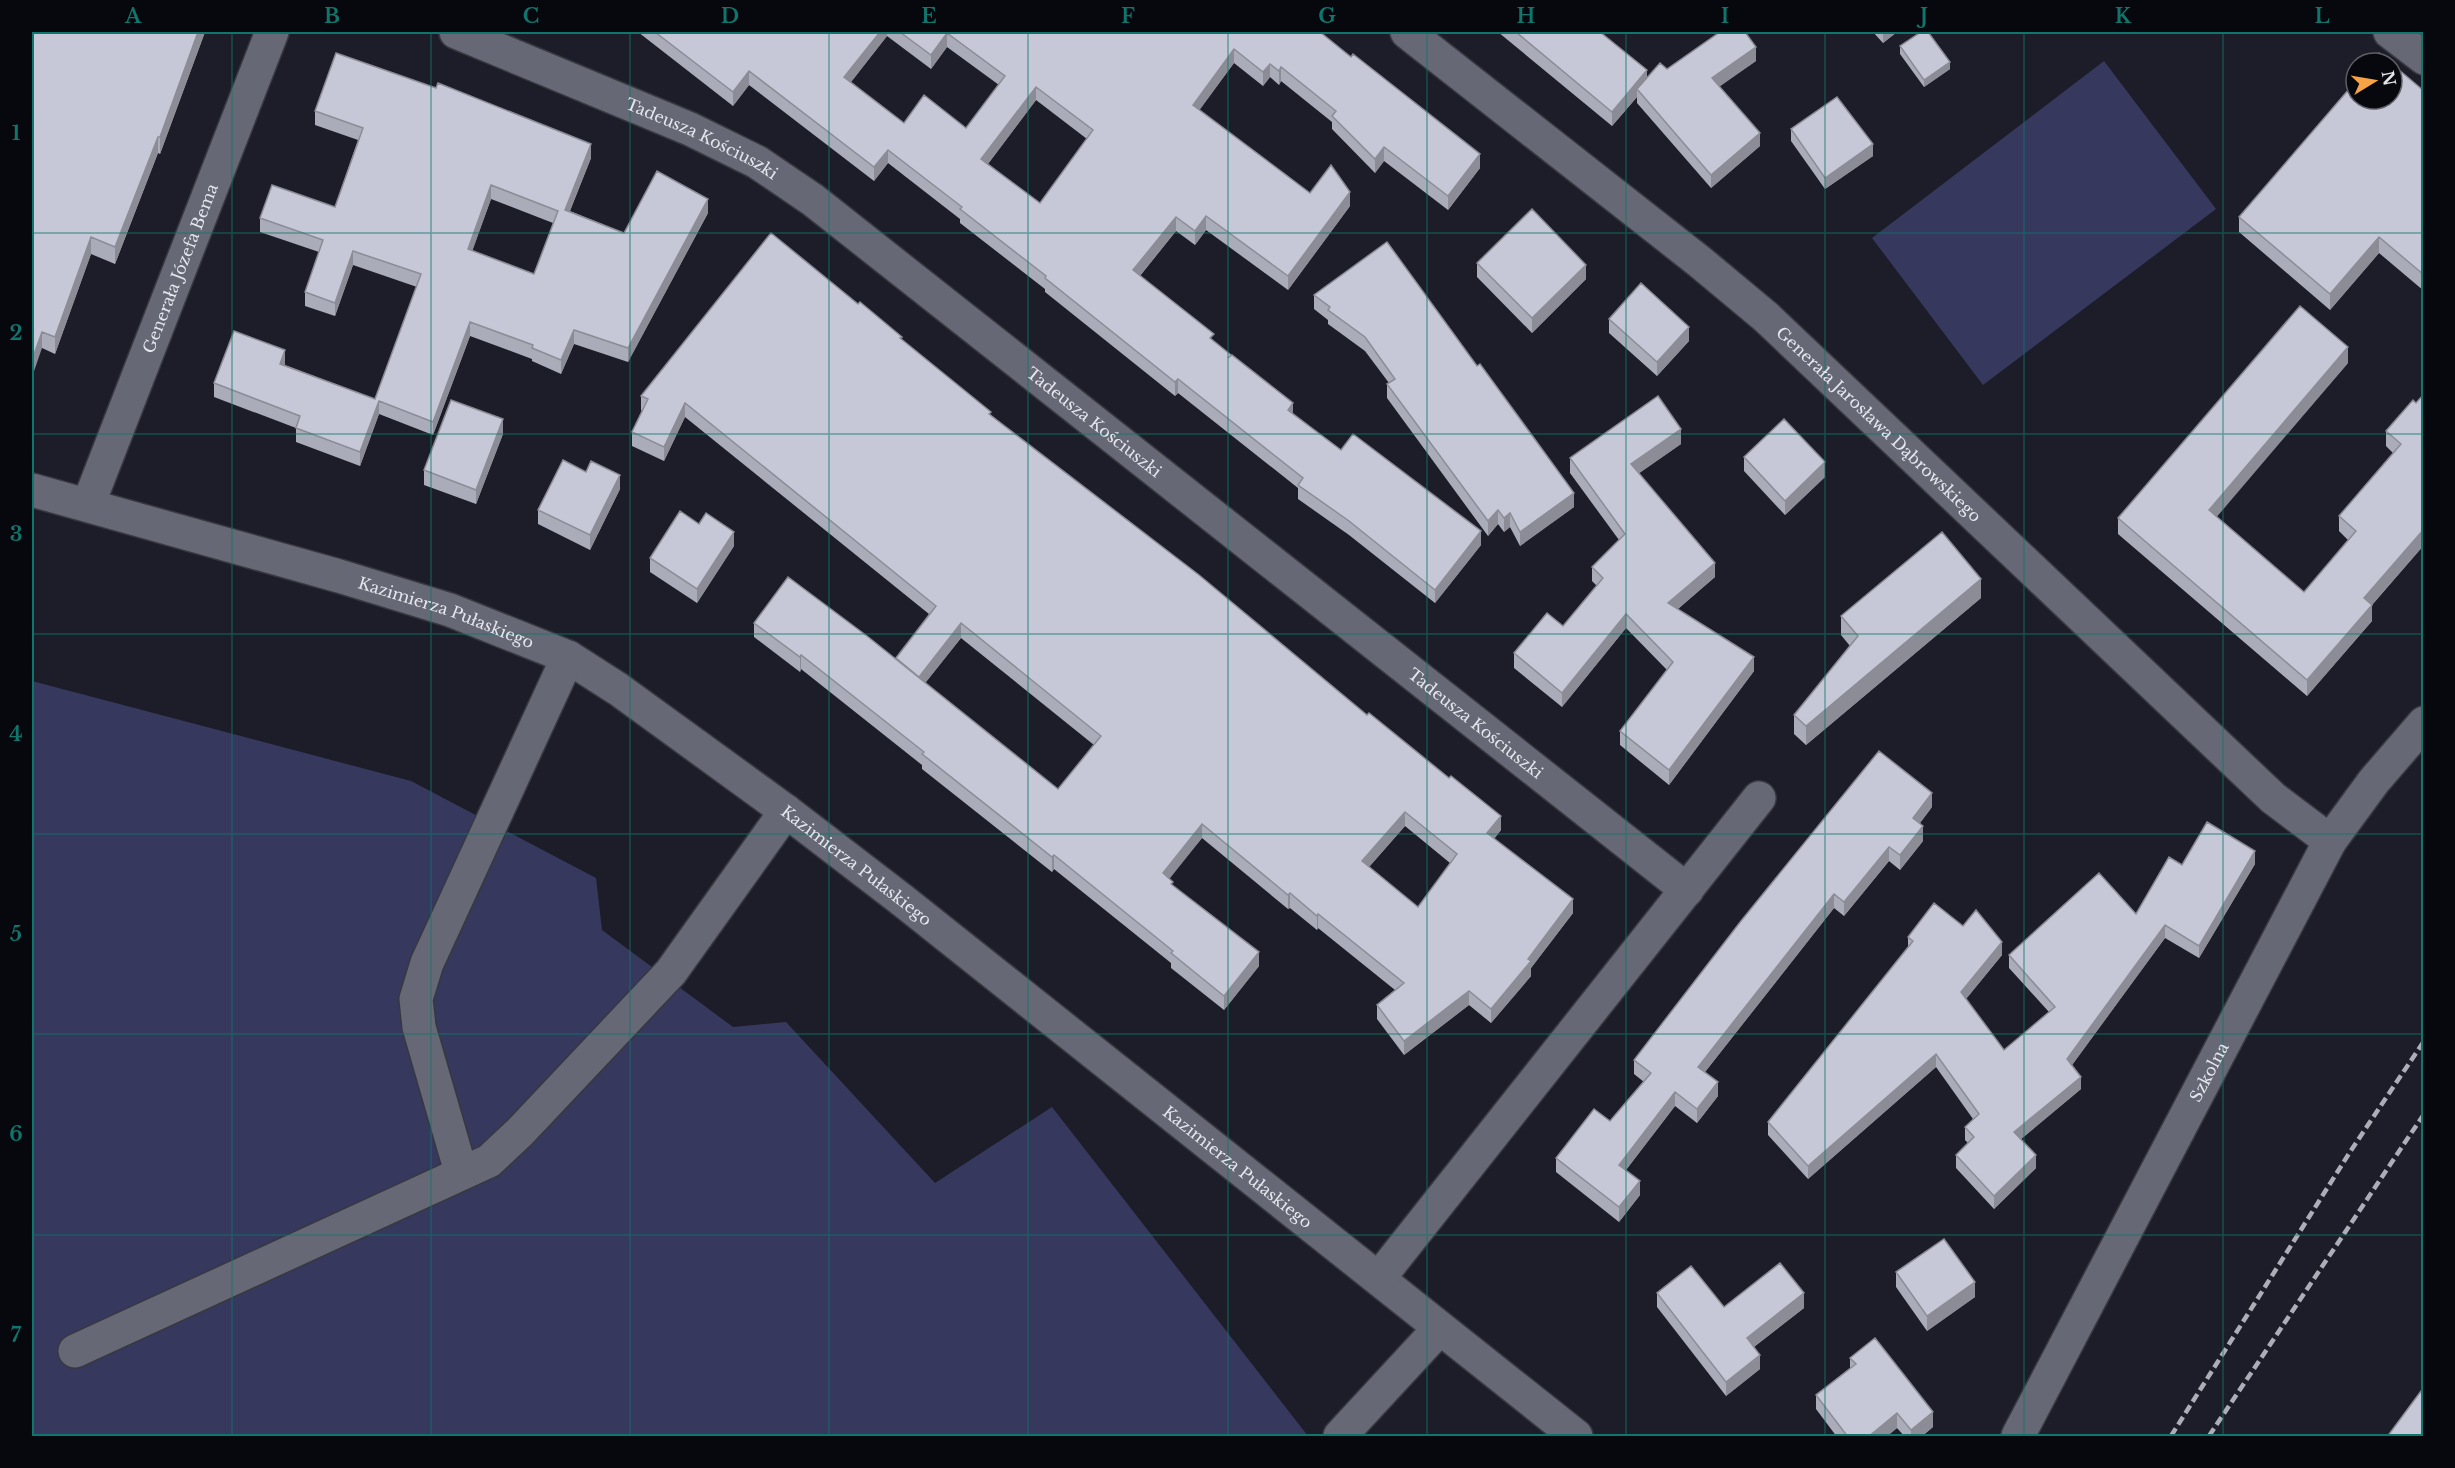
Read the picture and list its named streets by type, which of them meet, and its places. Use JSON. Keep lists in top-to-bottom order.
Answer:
{
  "streets": {
    "street": [
      "Tadeusza Kościuszki",
      "Generała Józefa Bema",
      "Generała Jarosława Dąbrowskiego",
      "Kazimierza Pułaskiego",
      "Szkolna"
    ]
  },
  "crossings": [
    ["Generała Józefa Bema", "Kazimierza Pułaskiego"],
    ["Generała Jarosława Dąbrowskiego", "Szkolna"]
  ],
  "north": "right",
  "grid": {
    "columns": [
      "A",
      "B",
      "C",
      "D",
      "E",
      "F",
      "G",
      "H",
      "I",
      "J",
      "K",
      "L"
    ],
    "rows": [
      "1",
      "2",
      "3",
      "4",
      "5",
      "6",
      "7"
    ]
  }
}
